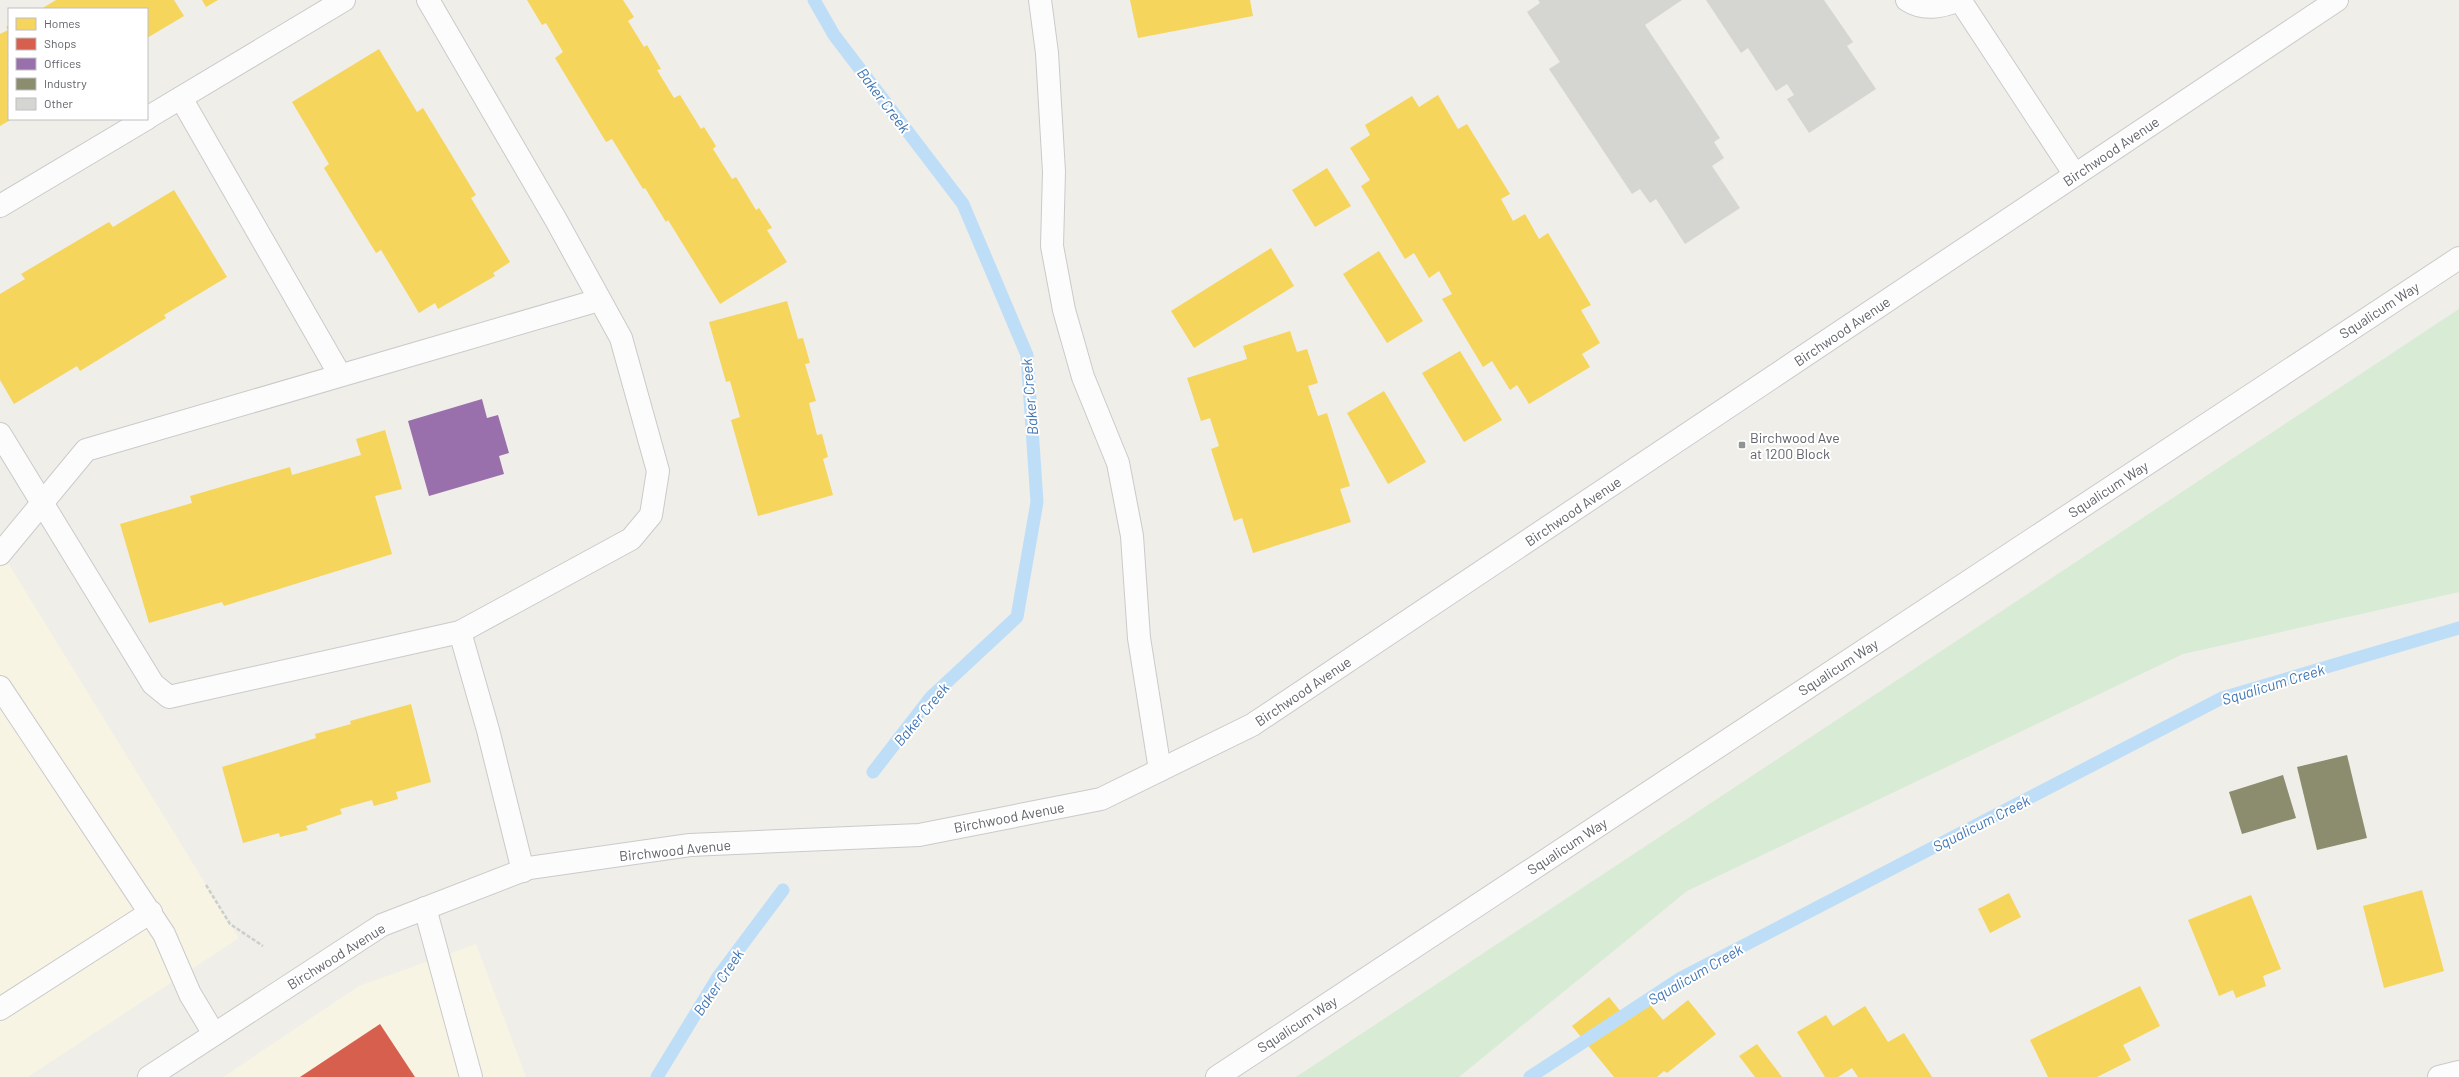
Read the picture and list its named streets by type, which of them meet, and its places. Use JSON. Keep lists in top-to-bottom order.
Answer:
{
  "streets": {
    "street": ["Birchwood Avenue", "Squalicum Way"]
  },
  "water": ["Baker Creek", "Squalicum Creek"],
  "places": {
    "transit": ["Birchwood Ave at 1200 Block"]
  },
  "legend": [
    "Homes",
    "Shops",
    "Offices",
    "Industry",
    "Other"
  ]
}
